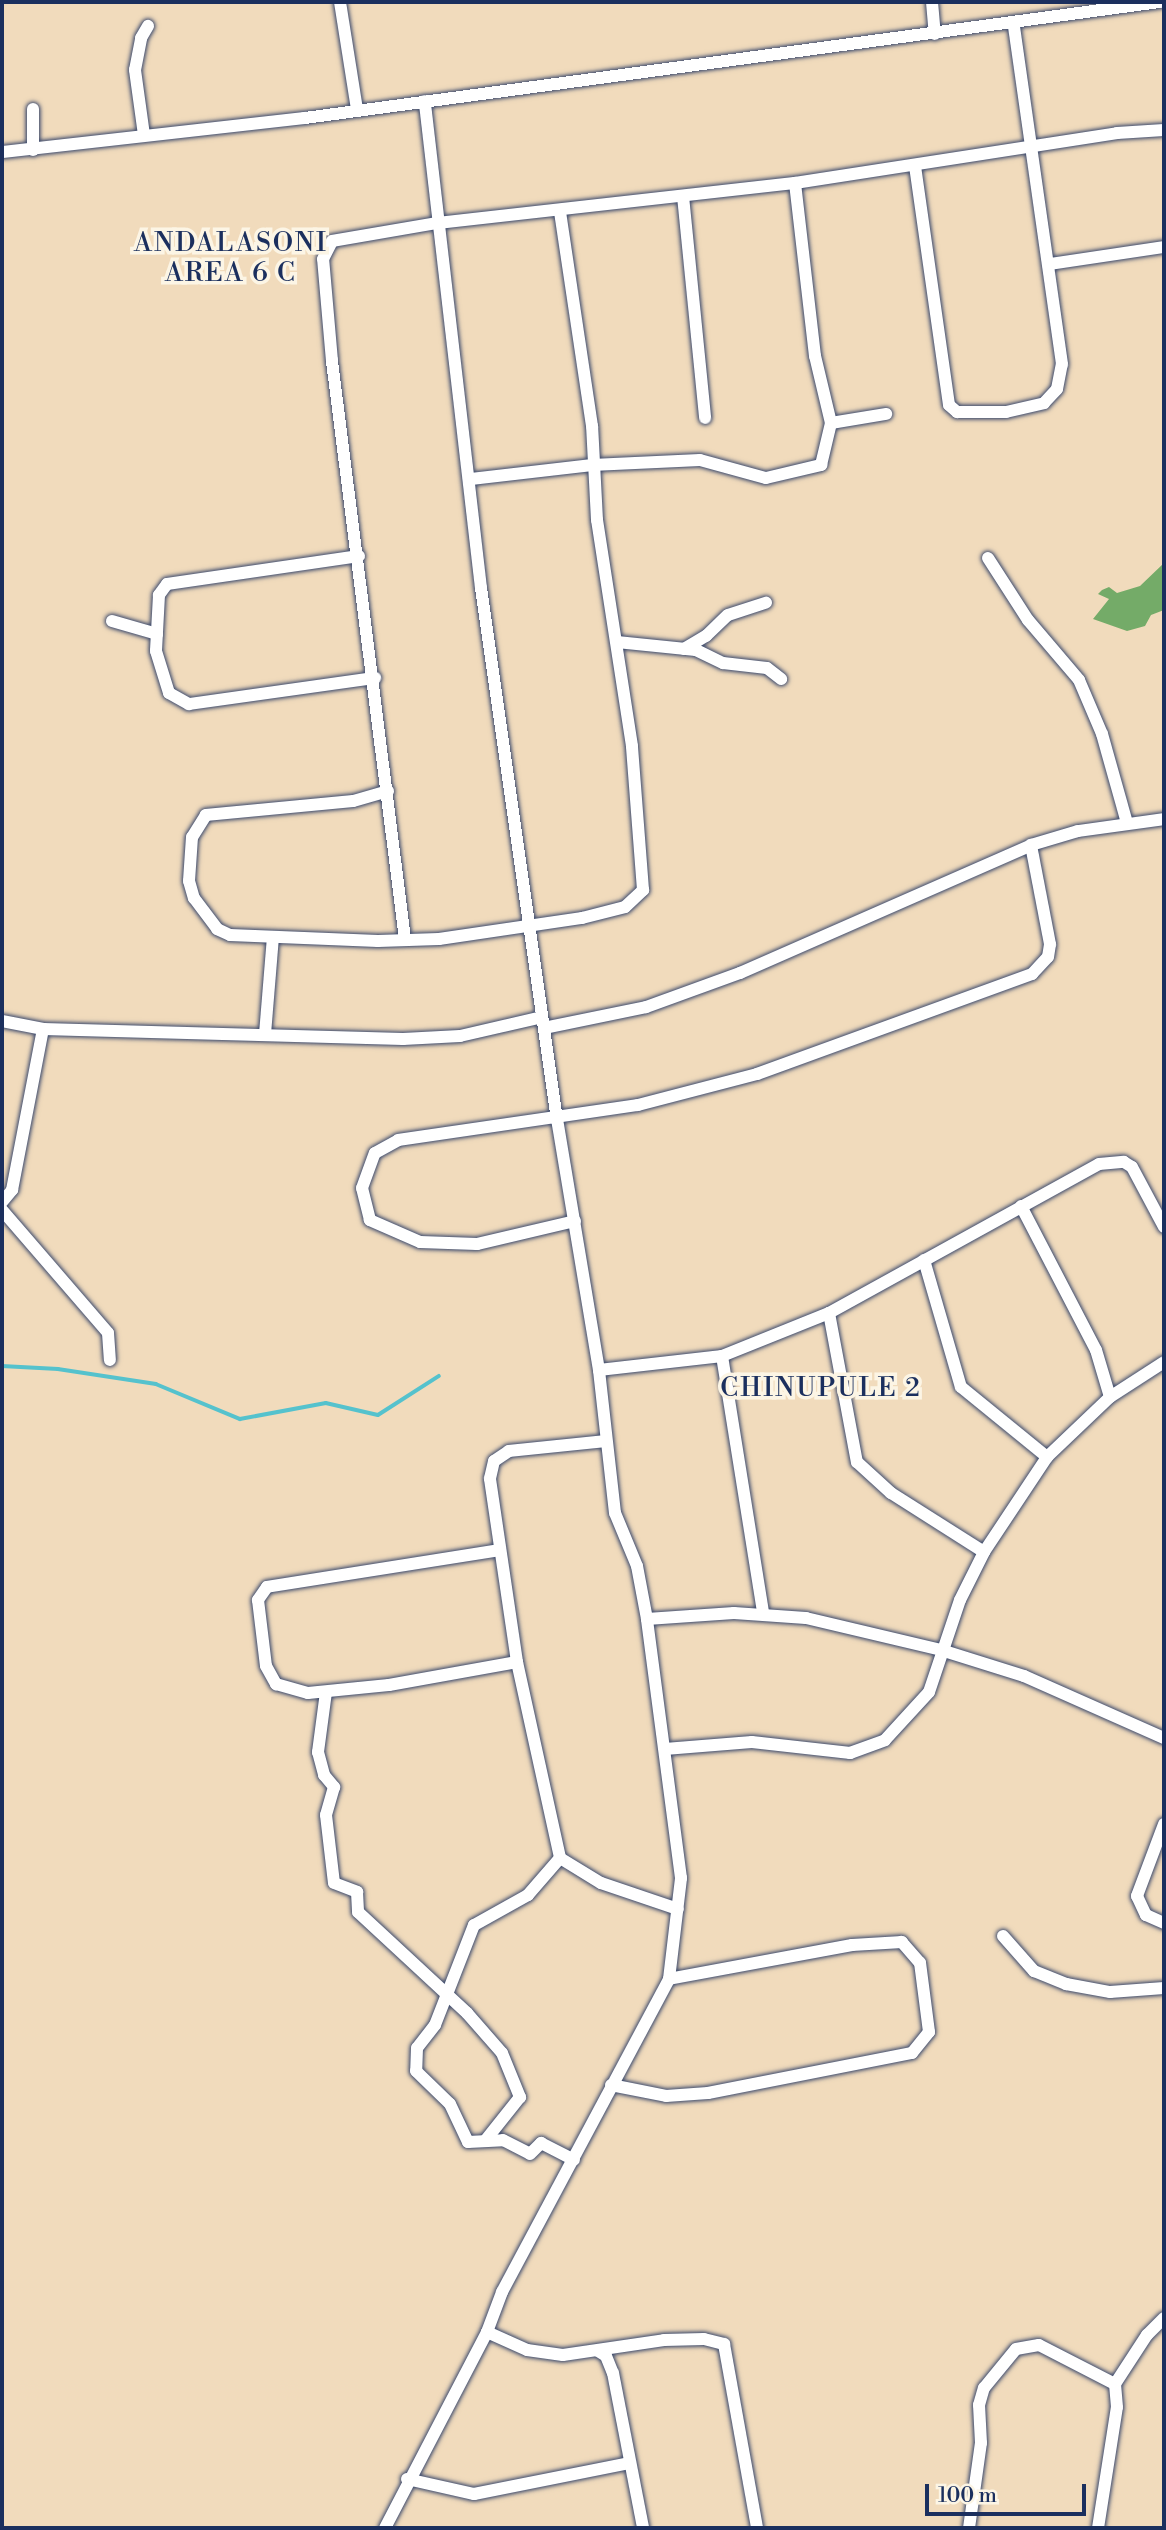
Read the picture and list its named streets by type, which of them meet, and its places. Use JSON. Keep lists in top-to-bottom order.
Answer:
{
  "districts": ["ANDALASONI AREA 6 C", "CHINUPULE 2"],
  "scale_bar": "100 m"
}
